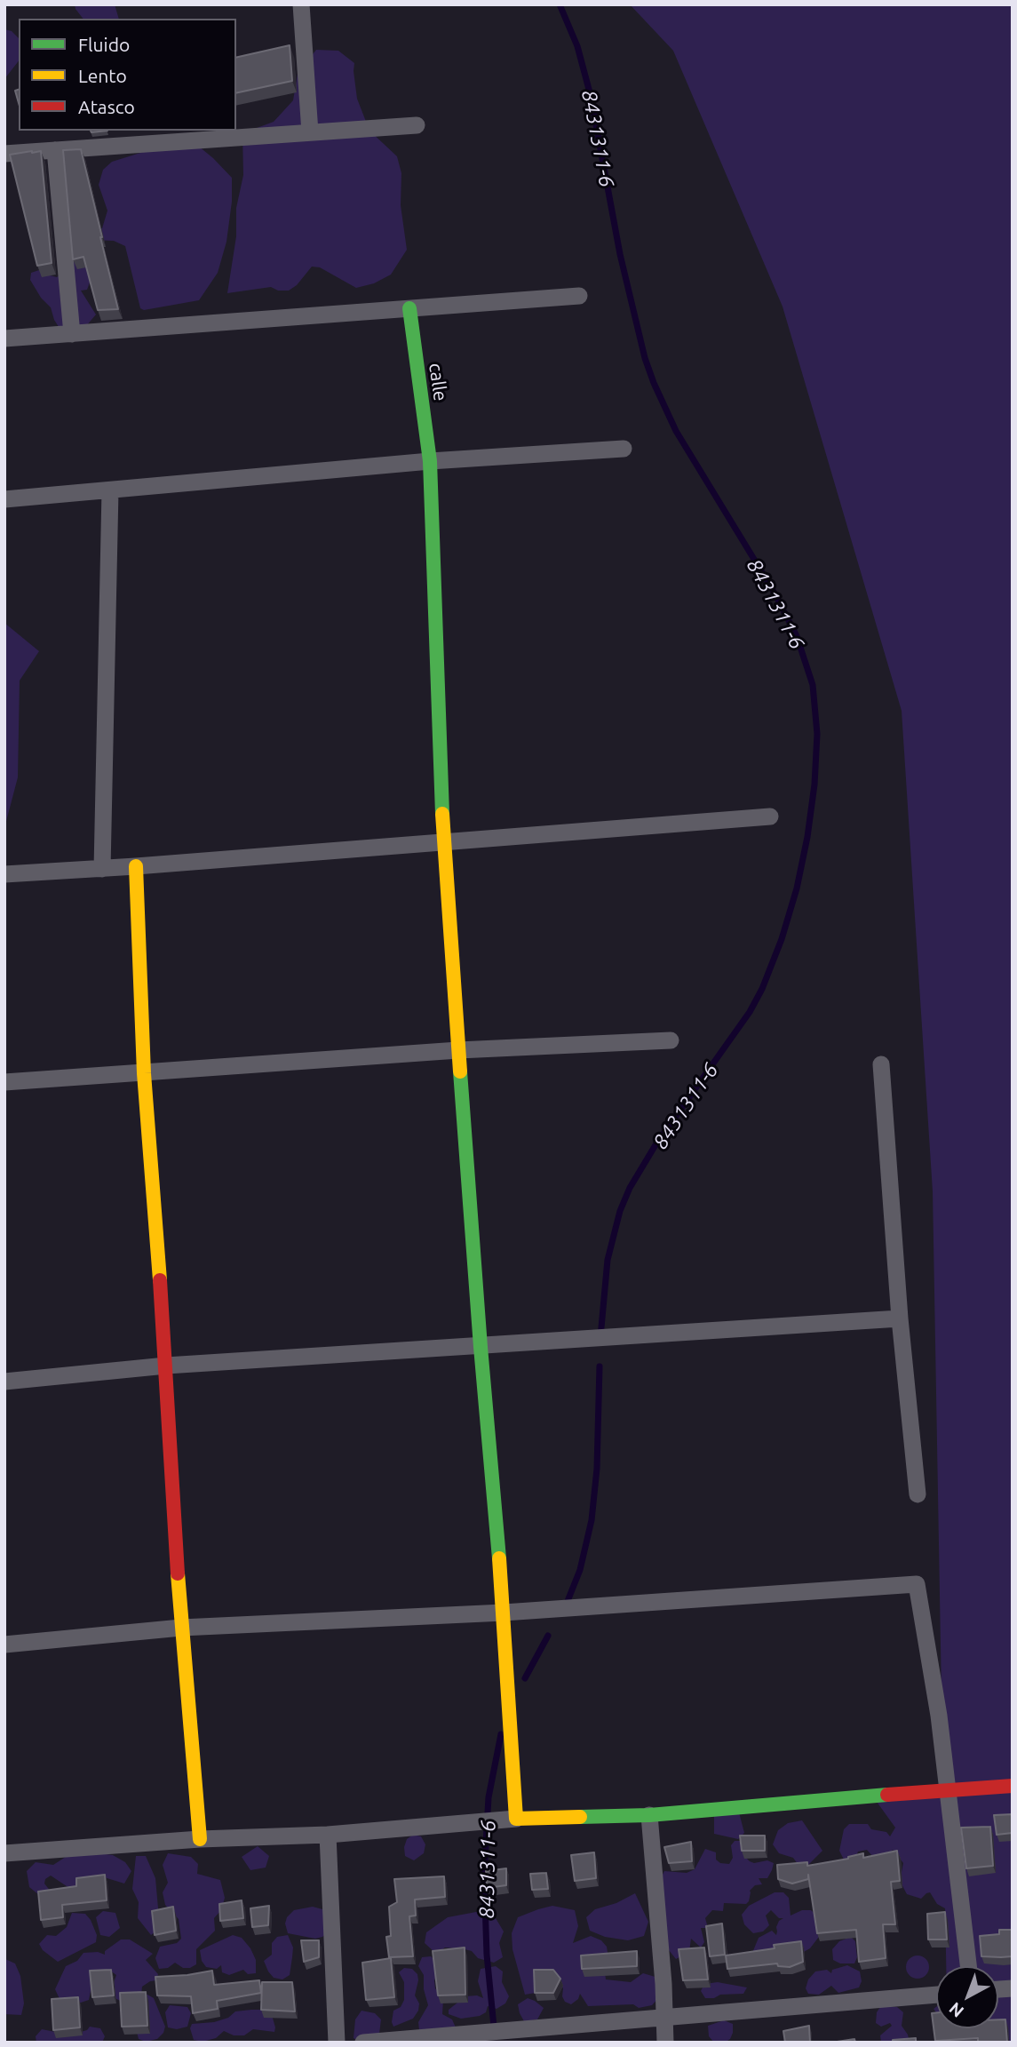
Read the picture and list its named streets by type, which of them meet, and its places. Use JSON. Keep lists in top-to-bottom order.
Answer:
{
  "streets": {
    "street": ["calle"]
  },
  "water": ["8431311-6"],
  "legend": ["Fluido", "Lento", "Atasco"],
  "north": "bottom left"
}
